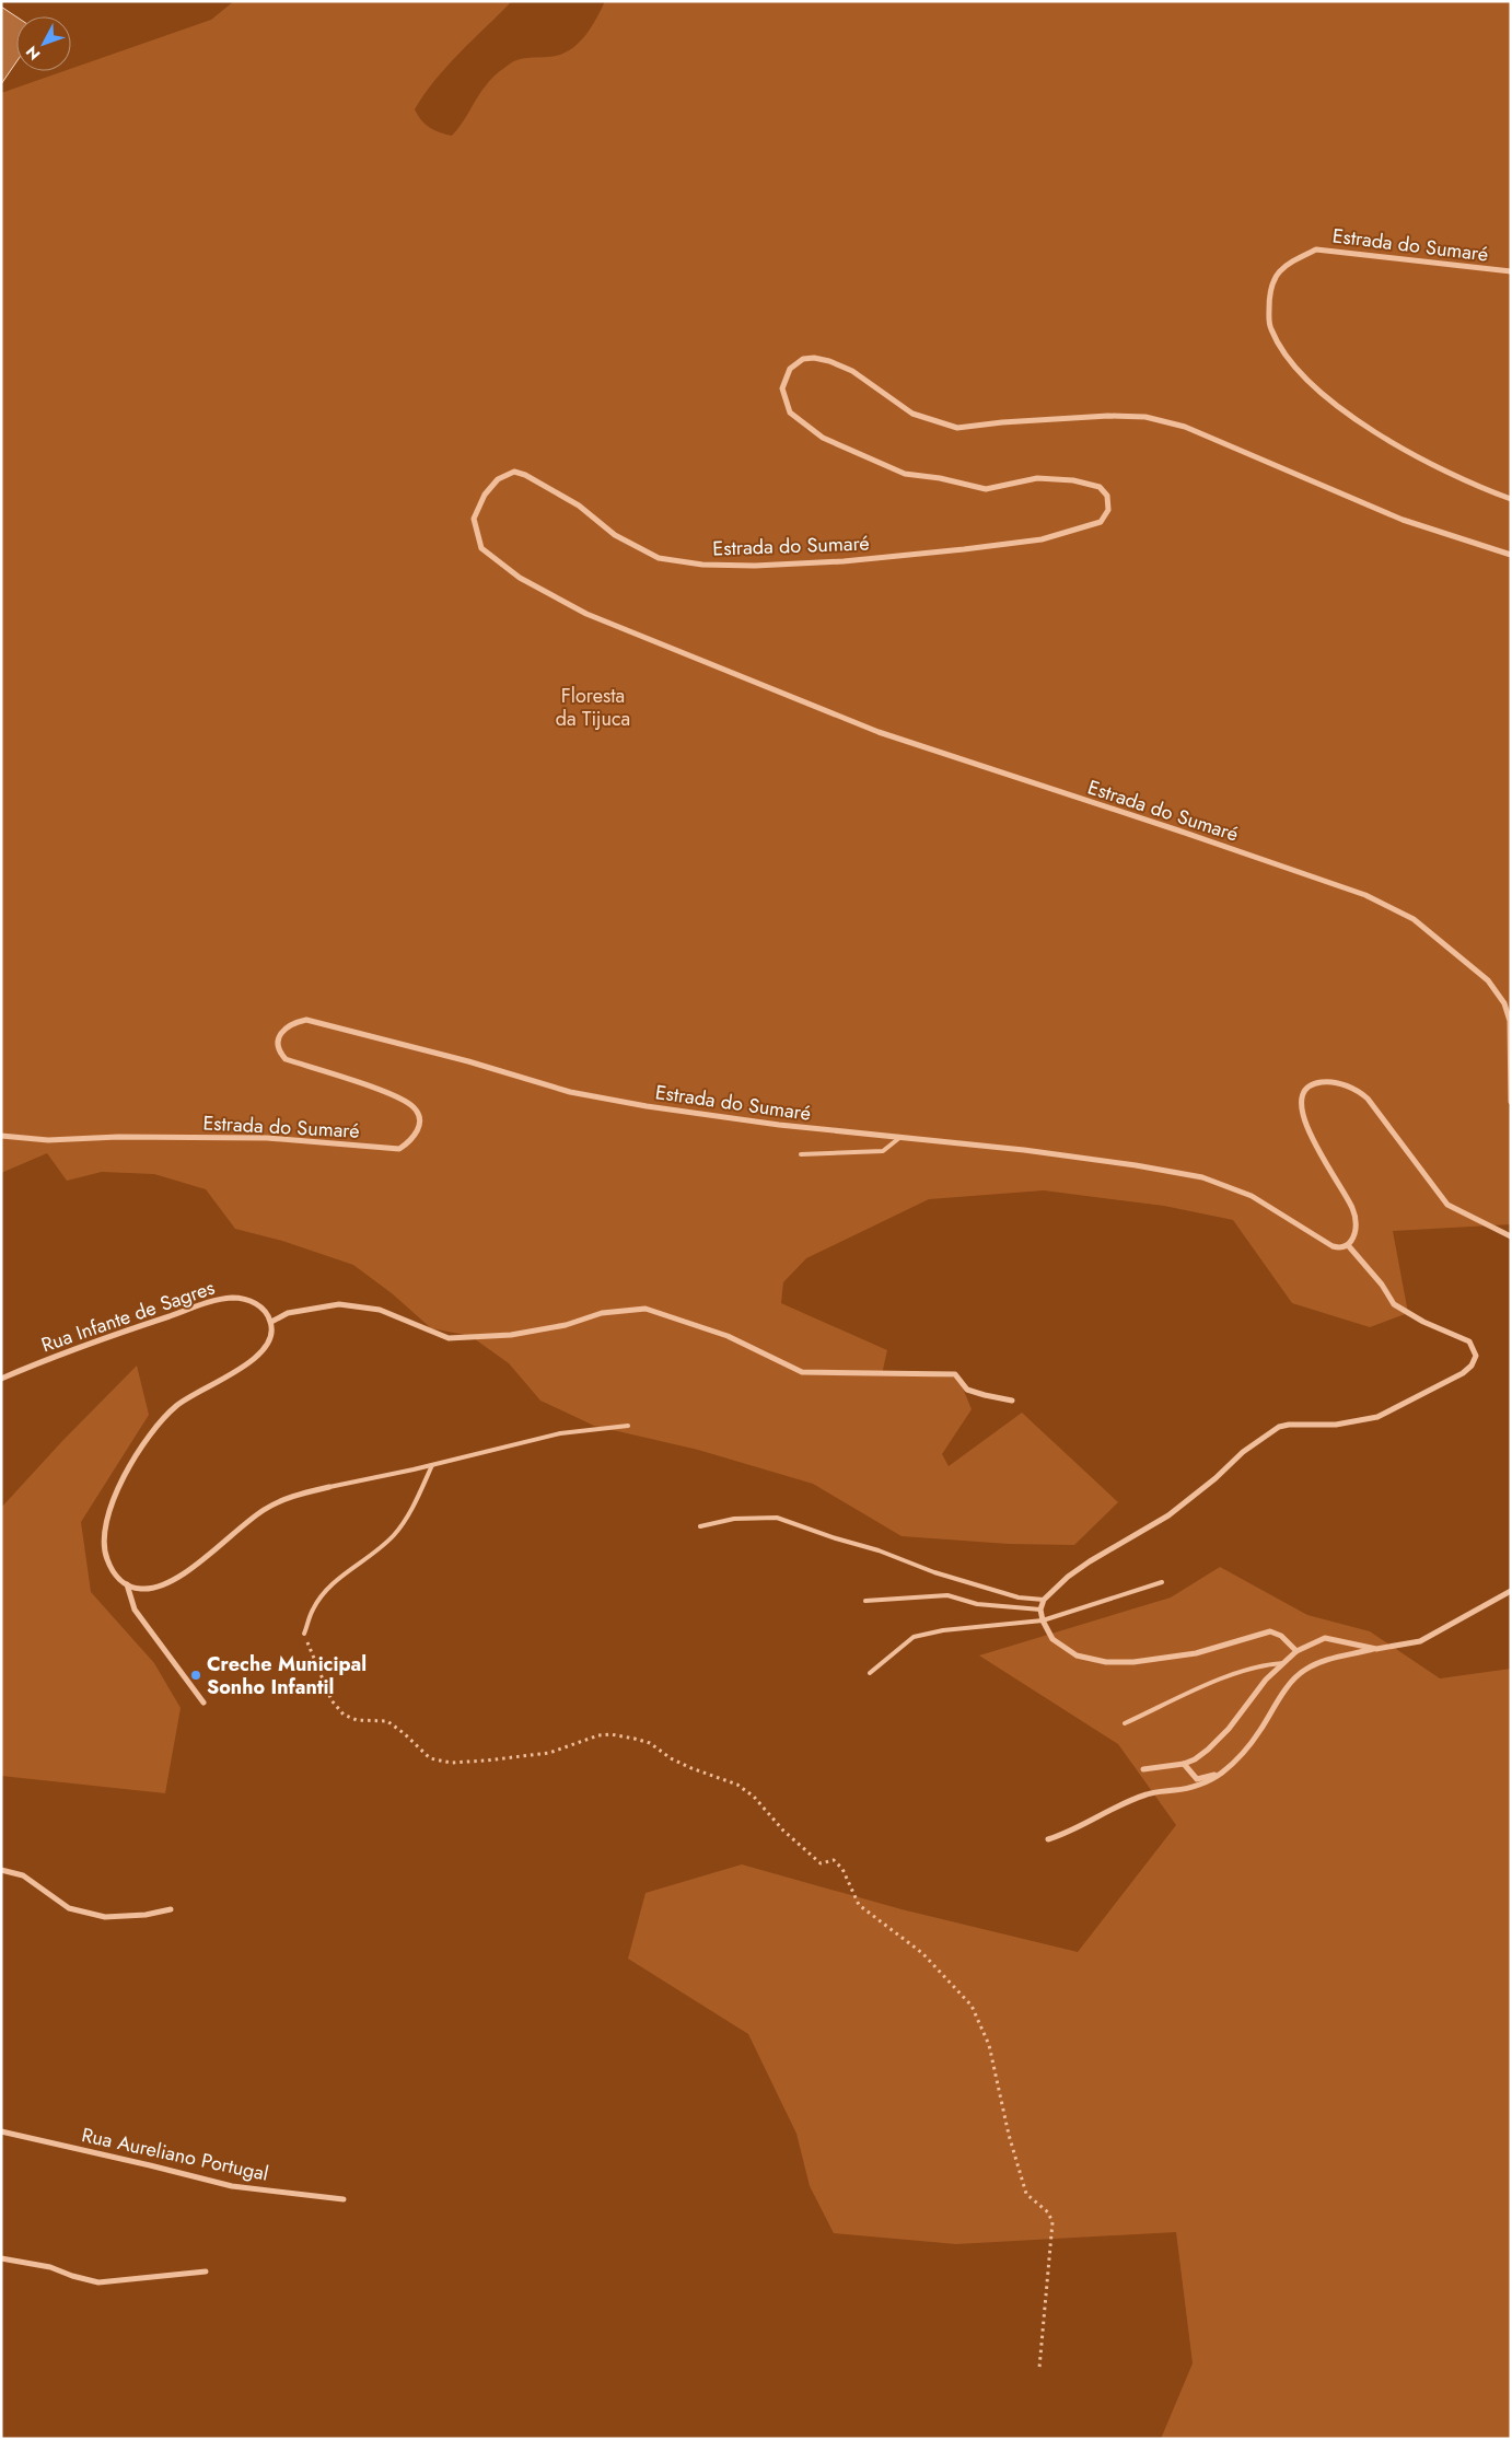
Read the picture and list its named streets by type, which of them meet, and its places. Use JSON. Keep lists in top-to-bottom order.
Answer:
{
  "streets": {
    "street": ["Estrada do Sumaré", "Rua Infante de Sagres", "Rua Aureliano Portugal"]
  },
  "parks": ["Floresta da Tijuca"],
  "places": ["Creche Municipal Sonho Infantil"],
  "north": "bottom left"
}
